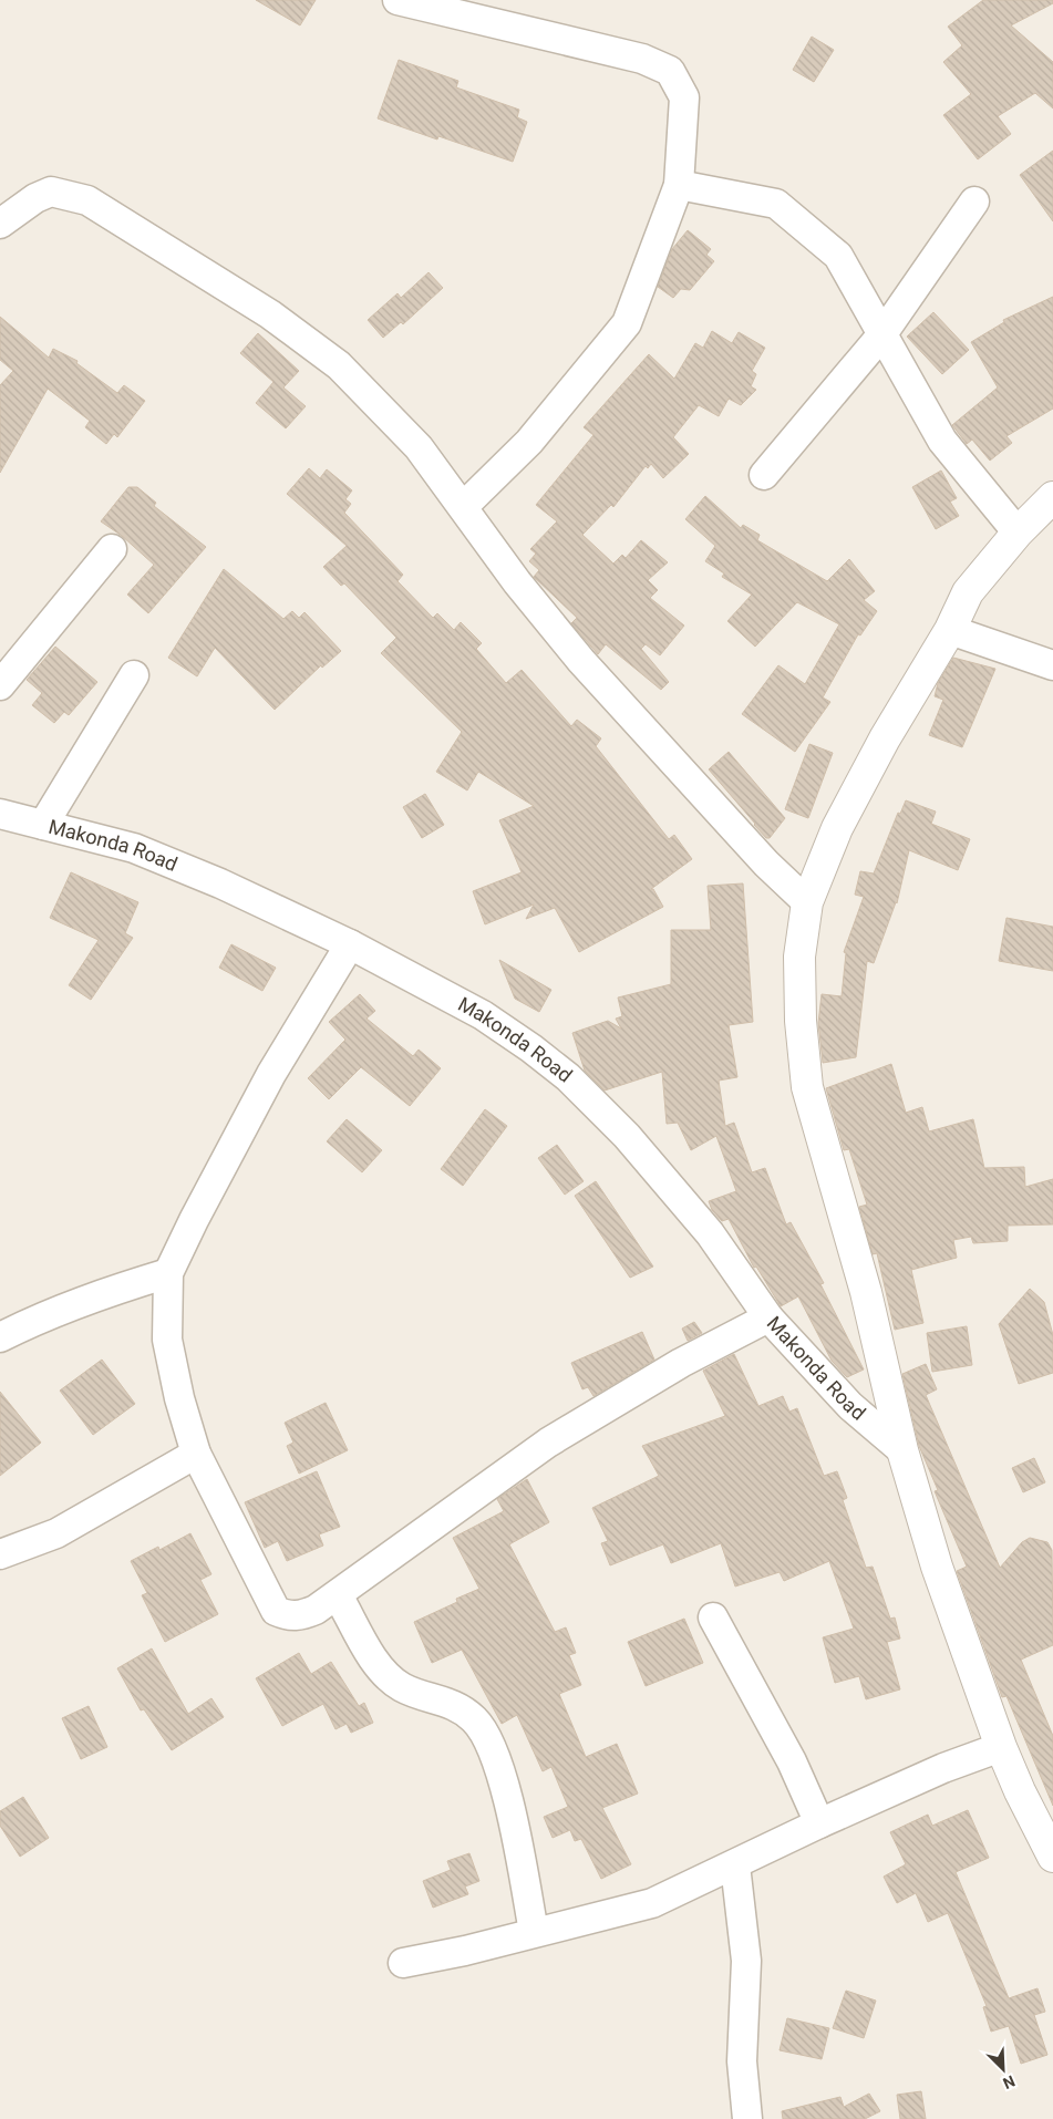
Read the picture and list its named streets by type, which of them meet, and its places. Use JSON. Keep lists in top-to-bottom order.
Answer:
{
  "streets": {
    "street": ["Makonda Road"]
  },
  "north": "bottom right"
}
